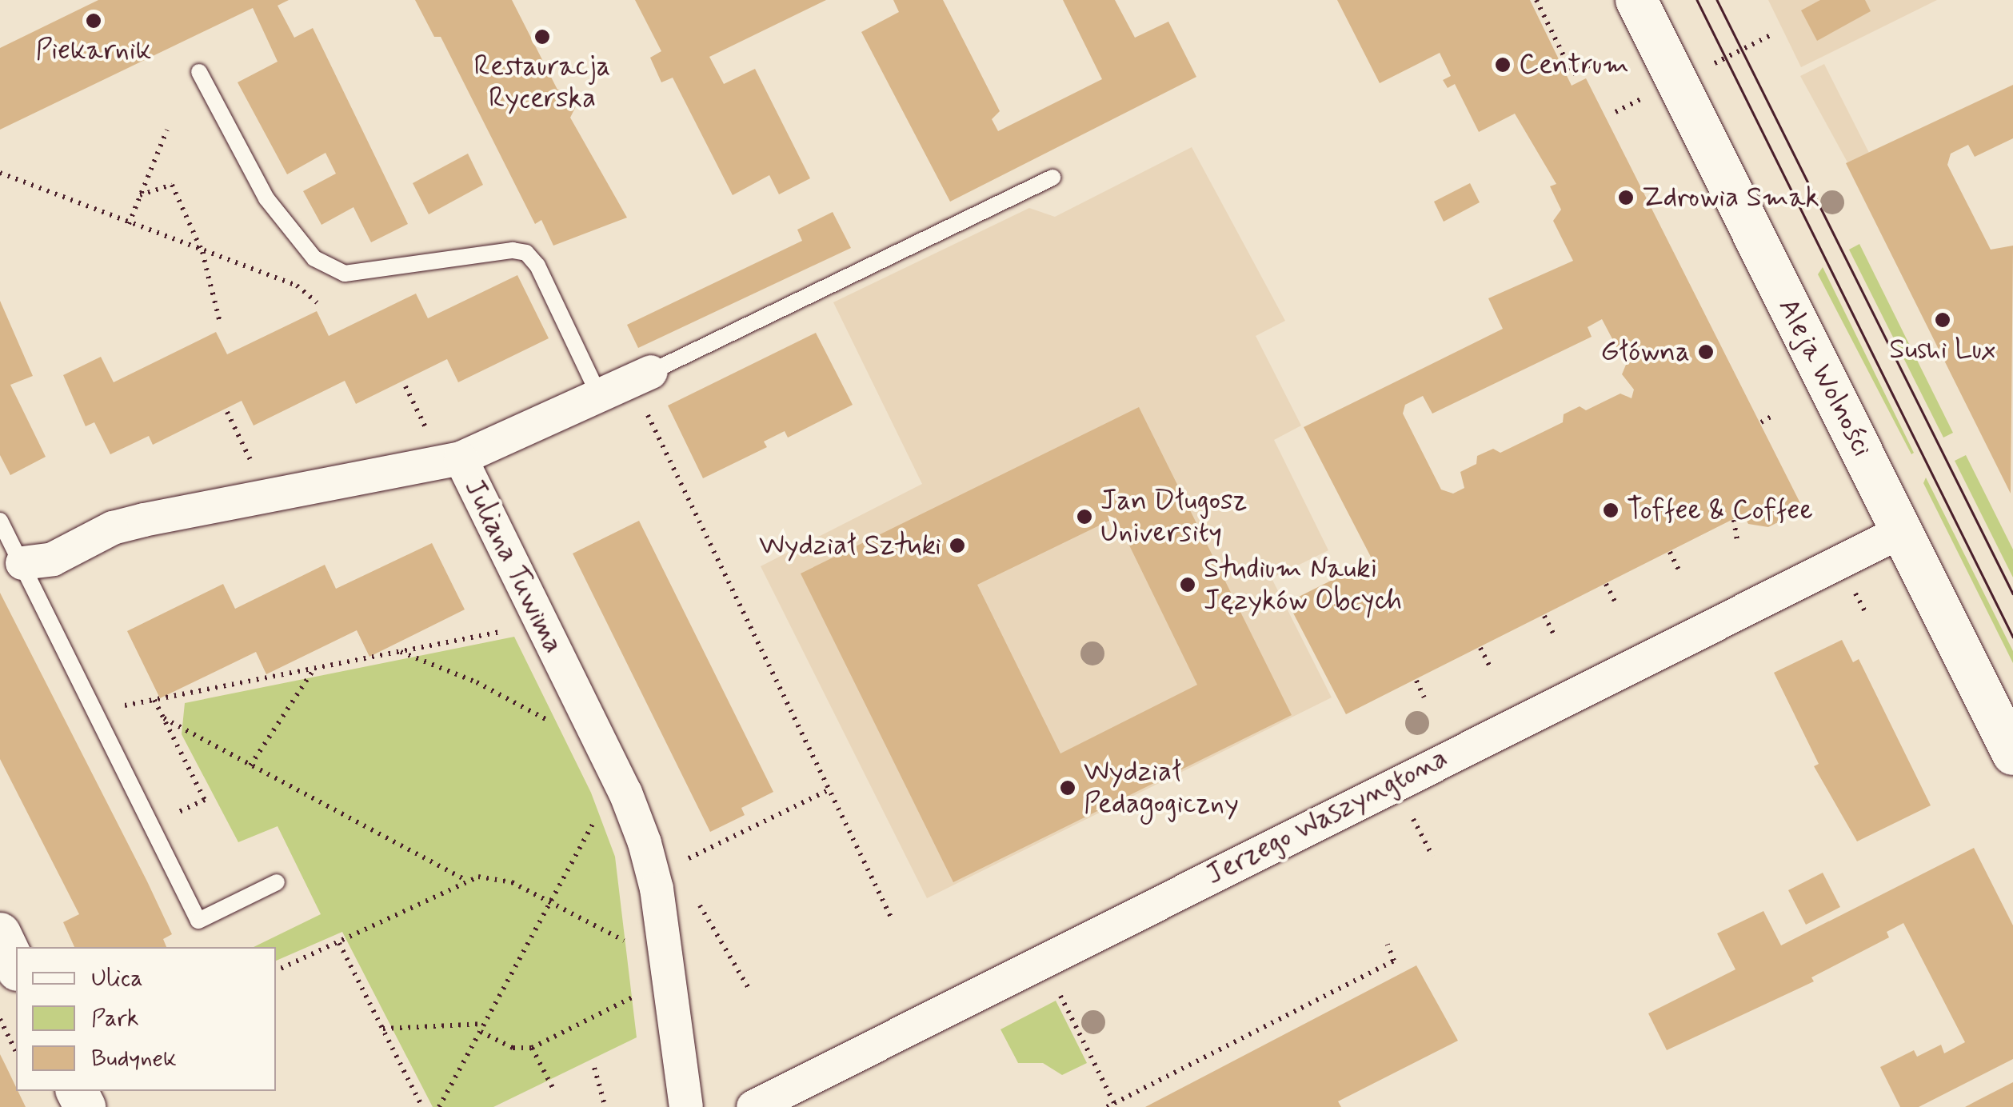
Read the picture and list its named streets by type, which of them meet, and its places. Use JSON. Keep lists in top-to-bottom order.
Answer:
{
  "streets": {
    "street": ["Aleja Wolności", "Juliana Tuwima", "Jerzego Waszyngtona"]
  },
  "crossings": [
    ["Aleja Wolności", "Jerzego Waszyngtona"]
  ],
  "places": [
    "Piekarnik",
    "Restauracja Rycerska",
    "Centrum",
    "Zdrowia Smak",
    "Sushi Lux",
    "Główna",
    "Toffee & Coffee",
    "Jan Długosz University",
    "Wydział Sztuki",
    "Studium Nauki Języków Obcych",
    "Wydział Pedagogiczny"
  ],
  "legend": ["Ulica", "Park", "Budynek"]
}
